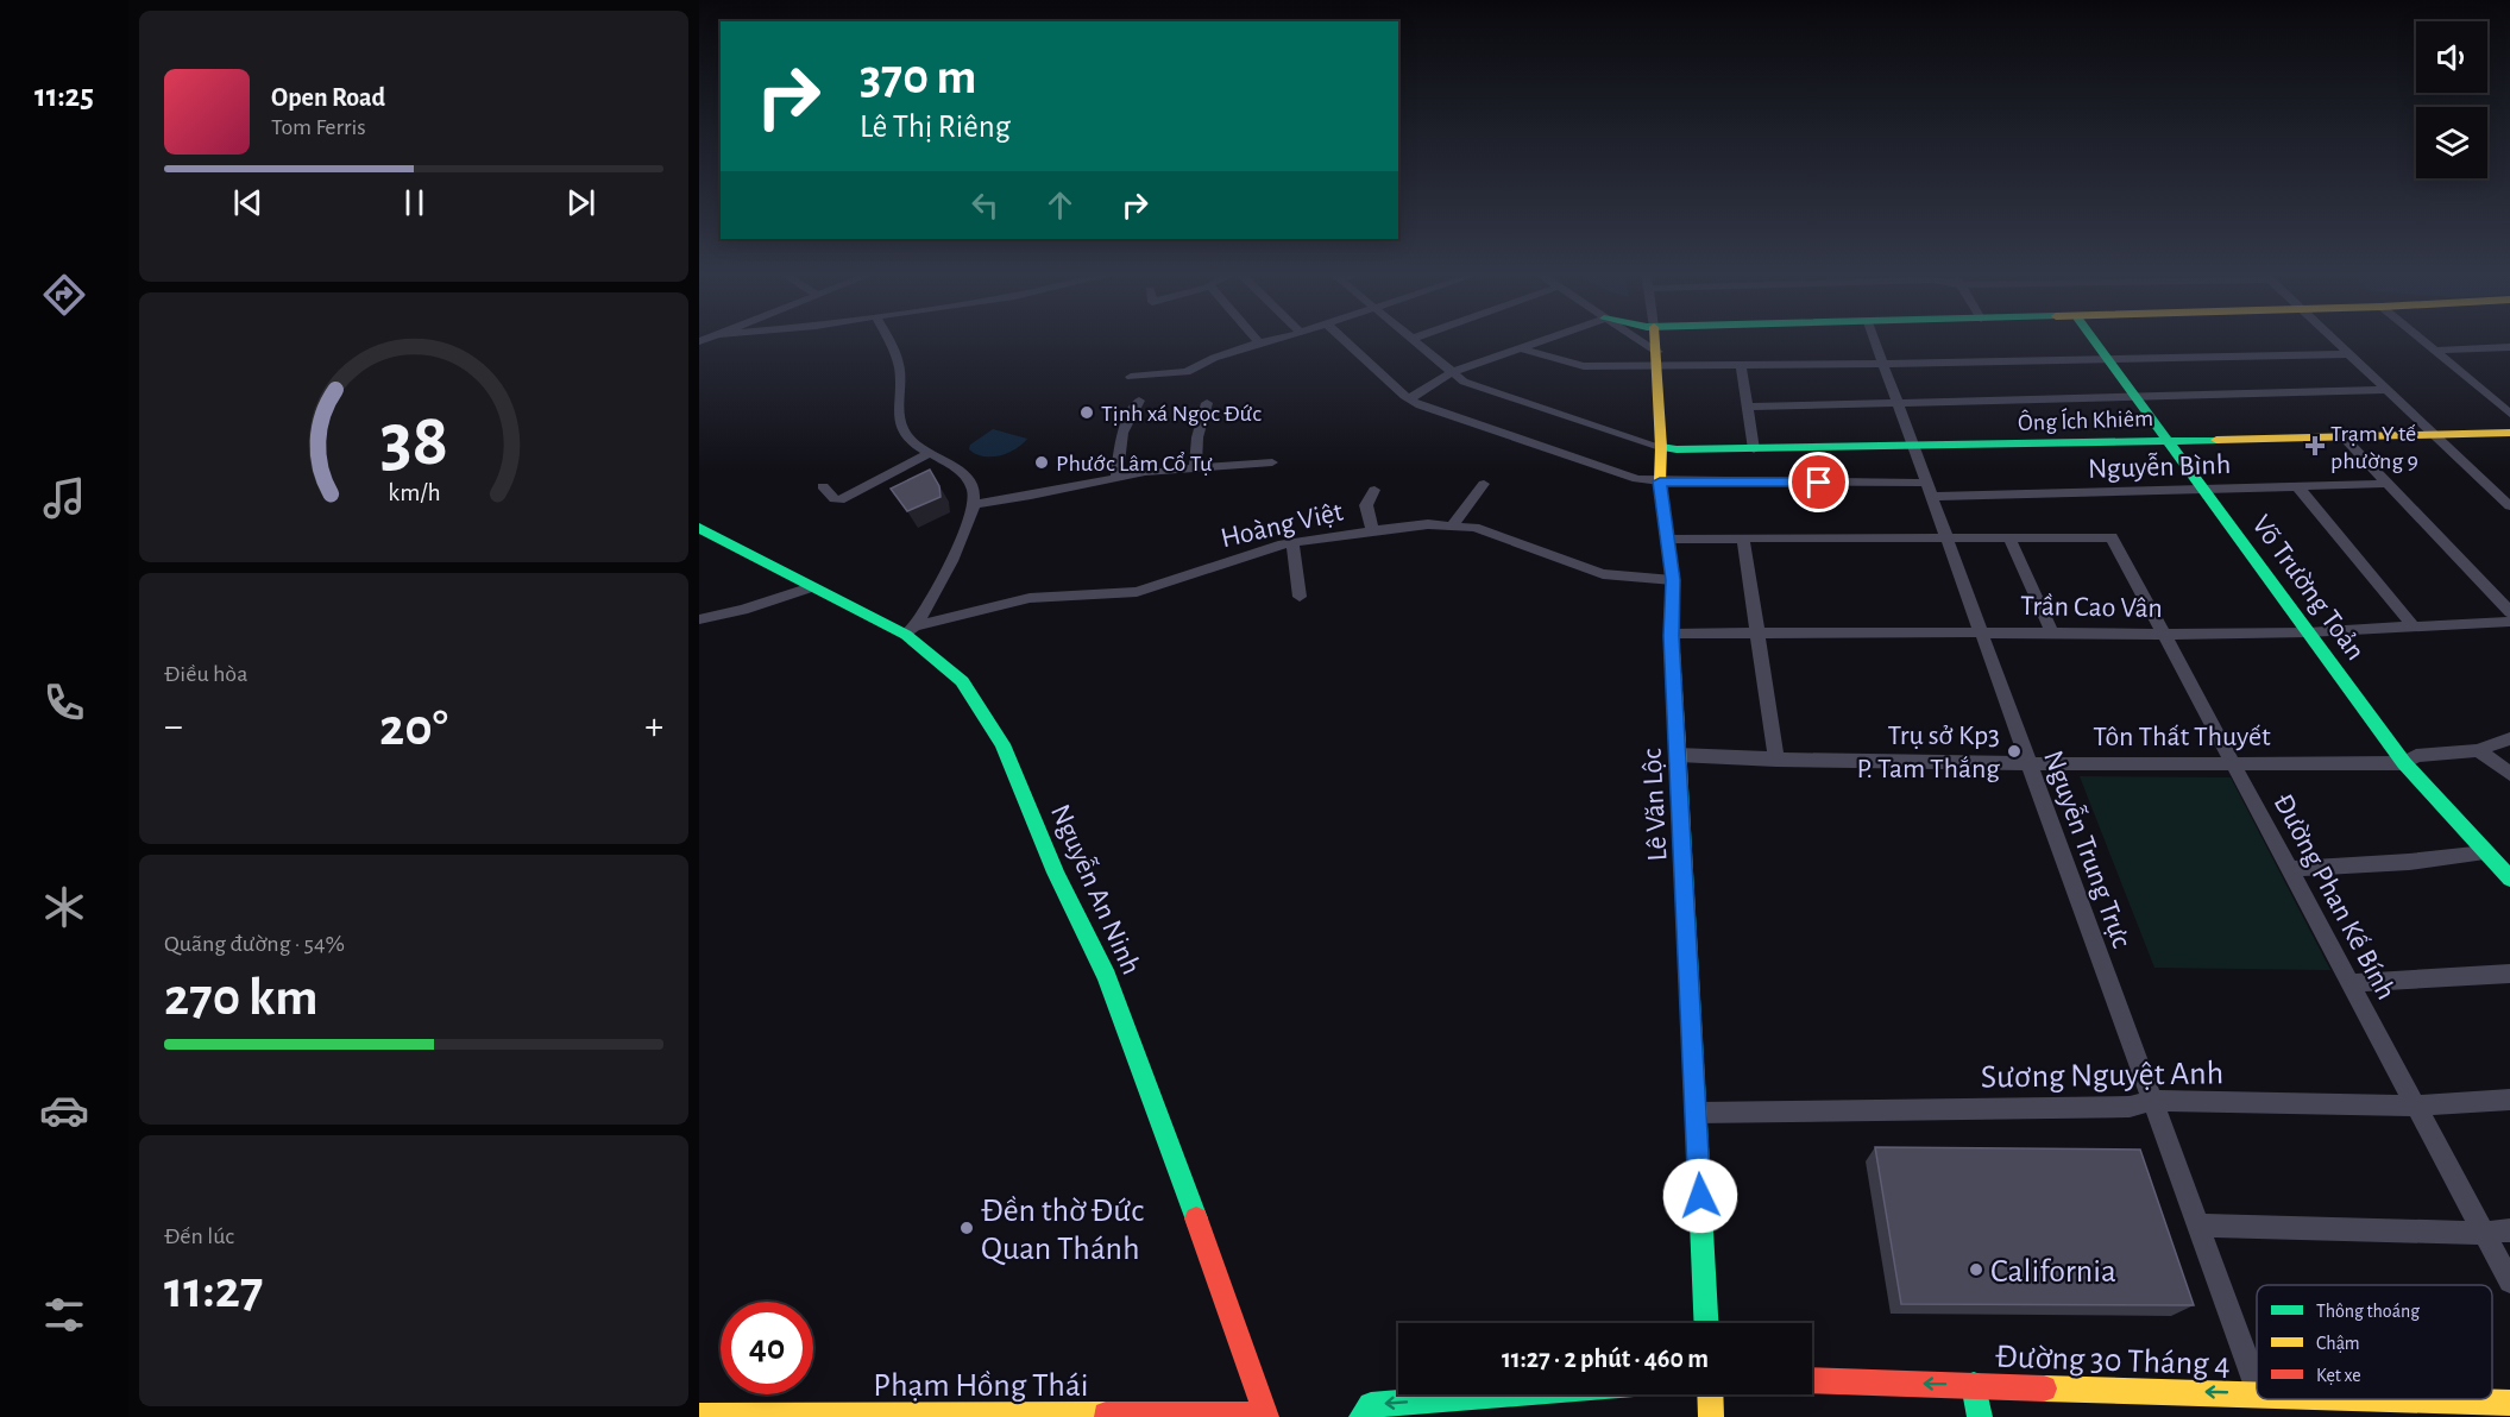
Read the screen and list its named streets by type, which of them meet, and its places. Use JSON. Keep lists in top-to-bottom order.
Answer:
{
  "streets": {
    "street": [
      "Ông Ích Khiêm",
      "Nguyễn Bình",
      "Hoàng Việt",
      "Võ Trường Toản",
      "Trần Cao Vân",
      "Tôn Thất Thuyết",
      "Lê Văn Lộc",
      "Nguyễn Trung Trực",
      "Nguyễn An Ninh",
      "Đường Phan Kế Bính",
      "Sương Nguyệt Anh",
      "Đường 30 Tháng 4",
      "Phạm Hồng Thái"
    ]
  },
  "crossings": [
    ["Ông Ích Khiêm", "Võ Trường Toản"],
    ["Ông Ích Khiêm", "Lê Văn Lộc"],
    ["Ông Ích Khiêm", "Nguyễn Trung Trực"],
    ["Nguyễn Bình", "Võ Trường Toản"],
    ["Nguyễn Bình", "Lê Văn Lộc"],
    ["Nguyễn Bình", "Nguyễn Trung Trực"],
    ["Hoàng Việt", "Lê Văn Lộc"],
    ["Hoàng Việt", "Nguyễn An Ninh"],
    ["Võ Trường Toản", "Trần Cao Vân"],
    ["Võ Trường Toản", "Tôn Thất Thuyết"],
    ["Trần Cao Vân", "Lê Văn Lộc"],
    ["Trần Cao Vân", "Nguyễn Trung Trực"],
    ["Trần Cao Vân", "Đường Phan Kế Bính"],
    ["Tôn Thất Thuyết", "Lê Văn Lộc"],
    ["Tôn Thất Thuyết", "Nguyễn Trung Trực"],
    ["Tôn Thất Thuyết", "Đường Phan Kế Bính"],
    ["Lê Văn Lộc", "Sương Nguyệt Anh"],
    ["Nguyễn Trung Trực", "Sương Nguyệt Anh"],
    ["Nguyễn An Ninh", "Phạm Hồng Thái"],
    ["Đường Phan Kế Bính", "Sương Nguyệt Anh"]
  ],
  "one_way": ["Đường 30 Tháng 4"],
  "places": {
    "other": [
      "Tịnh xá Ngọc Đức",
      "Phước Lâm Cổ Tự",
      "Trụ sở Kp3 P. Tam Thắng",
      "Đền thờ Đức Quan Thánh",
      "California"
    ],
    "health": ["Trạm Y tế phường 9"]
  },
  "legend": ["Thông thoáng", "Chậm", "Kẹt xe"],
  "page": {
    "tabs": "11:25",
    "turn": ["370 m", "Lê Thị Riêng"],
    "song": ["Open Road", "Tom Ferris"],
    "tile": [
      "Điều hòa",
      ["Quãng đường · 54%", "270 km"],
      ["Đến lúc", "11:27"]
    ],
    "heat": ["−", "20°", "+"],
    "limit": "40",
    "trip": "11:27 · 2 phút · 460 m",
    "gauge": ["38", "km/h"]
  }
}
